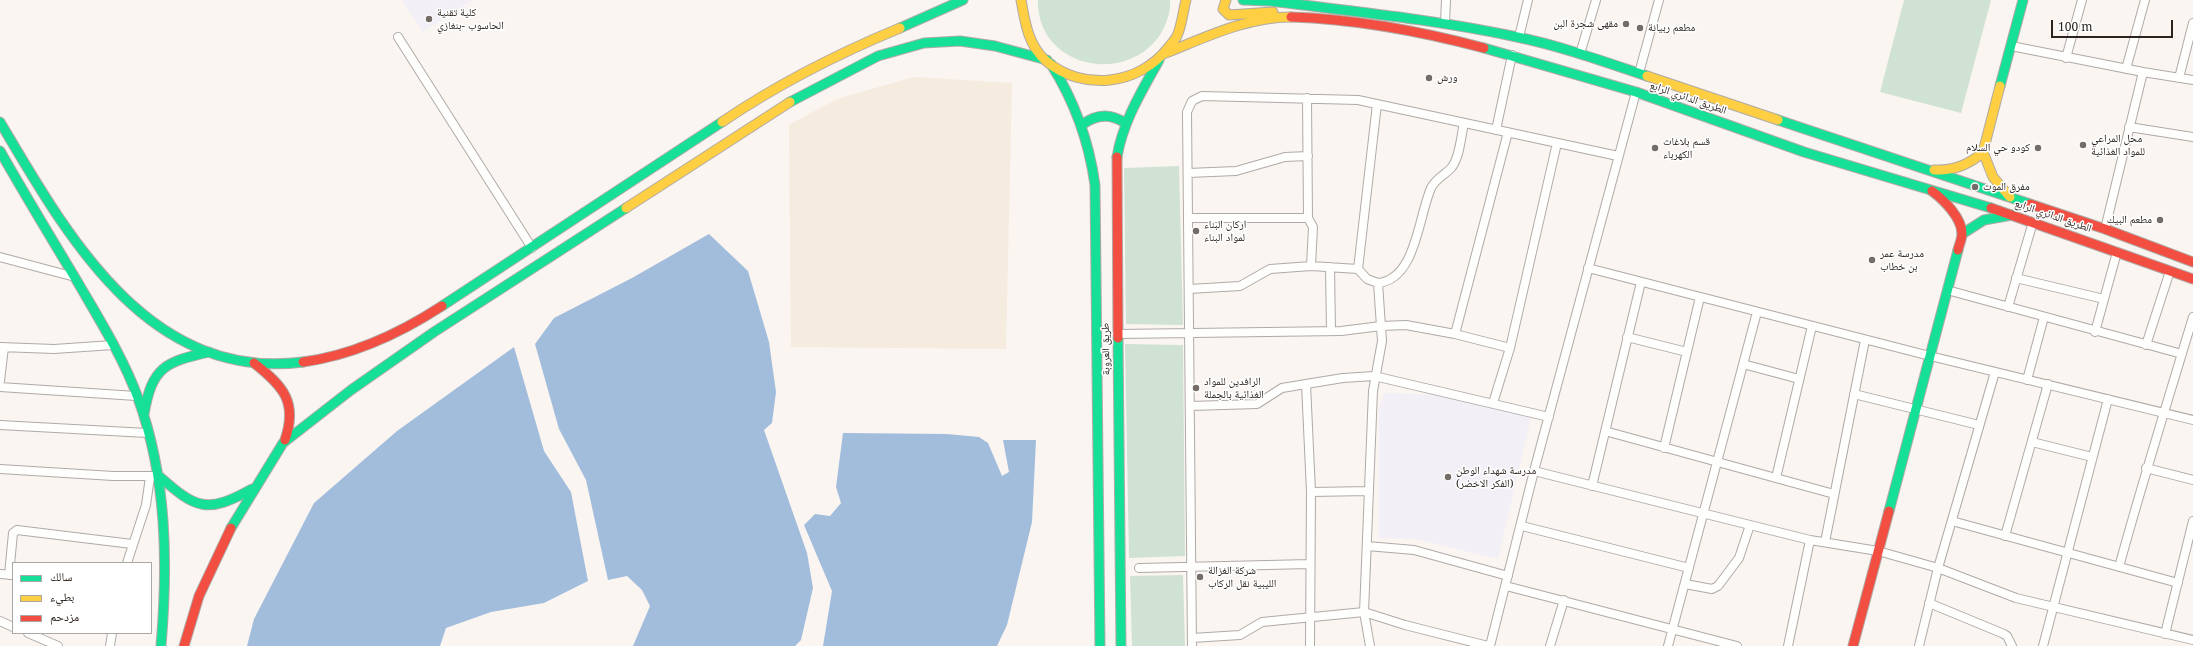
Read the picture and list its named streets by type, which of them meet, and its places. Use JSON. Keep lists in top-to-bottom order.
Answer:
{
  "streets": {
    "main road": ["الطريق الدائري الرابع", "طريق العروبة"]
  },
  "places": [
    "كلية تقنية الحاسوب -بنغازي",
    "مقهى شجرة البن",
    "مطعم ربيانة",
    "ورش",
    "محل المراعي للمواد الغذائية",
    "قسم بلاغات الكهرباء",
    "كودو حي السلام",
    "مفرق الموت",
    "مطعم البيك",
    "اركان البناء لمواد البناء",
    "مدرسة عمر بن خطاب",
    "الرافدين للمواد الغذائية بالجملة",
    "مدرسة شهداء الوطن (الفكر الاخضر)",
    "شركة الغزالة الليبية نقل الركاب"
  ],
  "legend": ["سالك", "بطيء", "مزدحم"],
  "scale_bar": "100 m"
}
